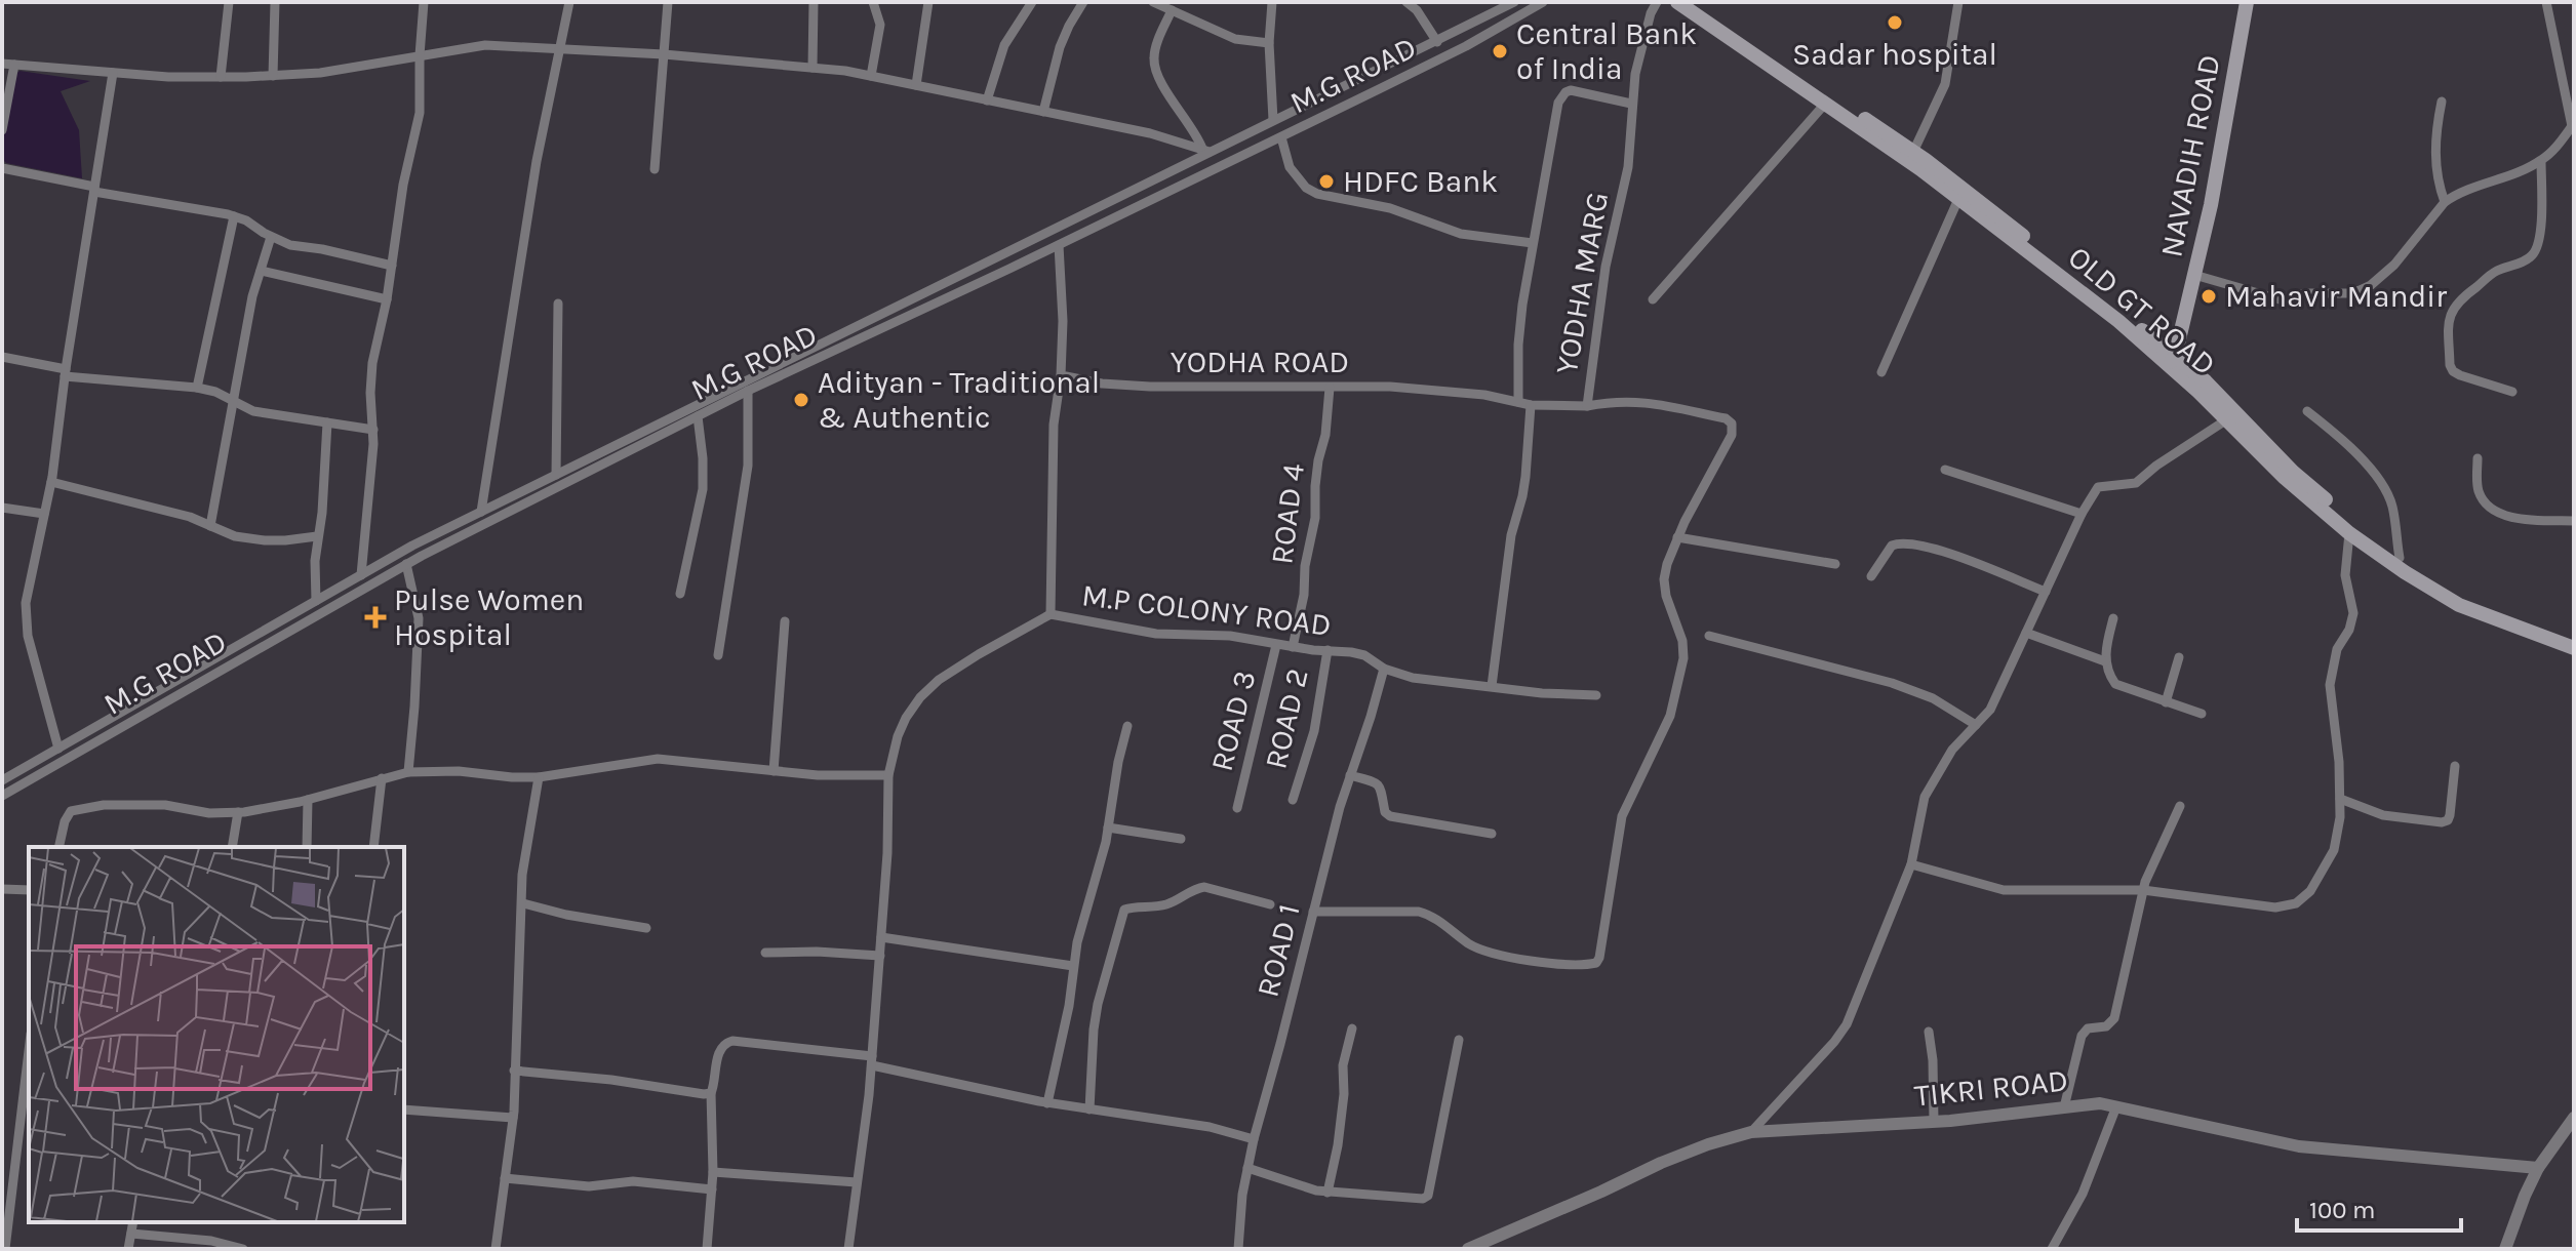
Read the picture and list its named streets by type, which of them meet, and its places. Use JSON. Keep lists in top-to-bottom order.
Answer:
{
  "streets": {
    "main road": ["NAVADIH ROAD", "OLD GT ROAD"],
    "street": [
      "M.G ROAD",
      "YODHA MARG",
      "YODHA ROAD",
      "ROAD 4",
      "M.P COLONY ROAD",
      "ROAD 2",
      "ROAD 3",
      "ROAD 1",
      "TIKRI ROAD"
    ]
  },
  "crossings": [
    ["NAVADIH ROAD", "OLD GT ROAD"],
    ["YODHA MARG", "YODHA ROAD"],
    ["YODHA MARG", "ROAD 1"],
    ["YODHA ROAD", "ROAD 4"],
    ["YODHA ROAD", "M.P COLONY ROAD"],
    ["ROAD 4", "M.P COLONY ROAD"],
    ["M.P COLONY ROAD", "ROAD 2"],
    ["M.P COLONY ROAD", "ROAD 3"],
    ["M.P COLONY ROAD", "ROAD 1"]
  ],
  "places": {
    "other": [
      "Sadar hospital",
      "Central Bank of India",
      "HDFC Bank",
      "Mahavir Mandir",
      "Adityan - Traditional & Authentic"
    ],
    "health": ["Pulse Women Hospital"]
  },
  "scale_bar": "100 m"
}
